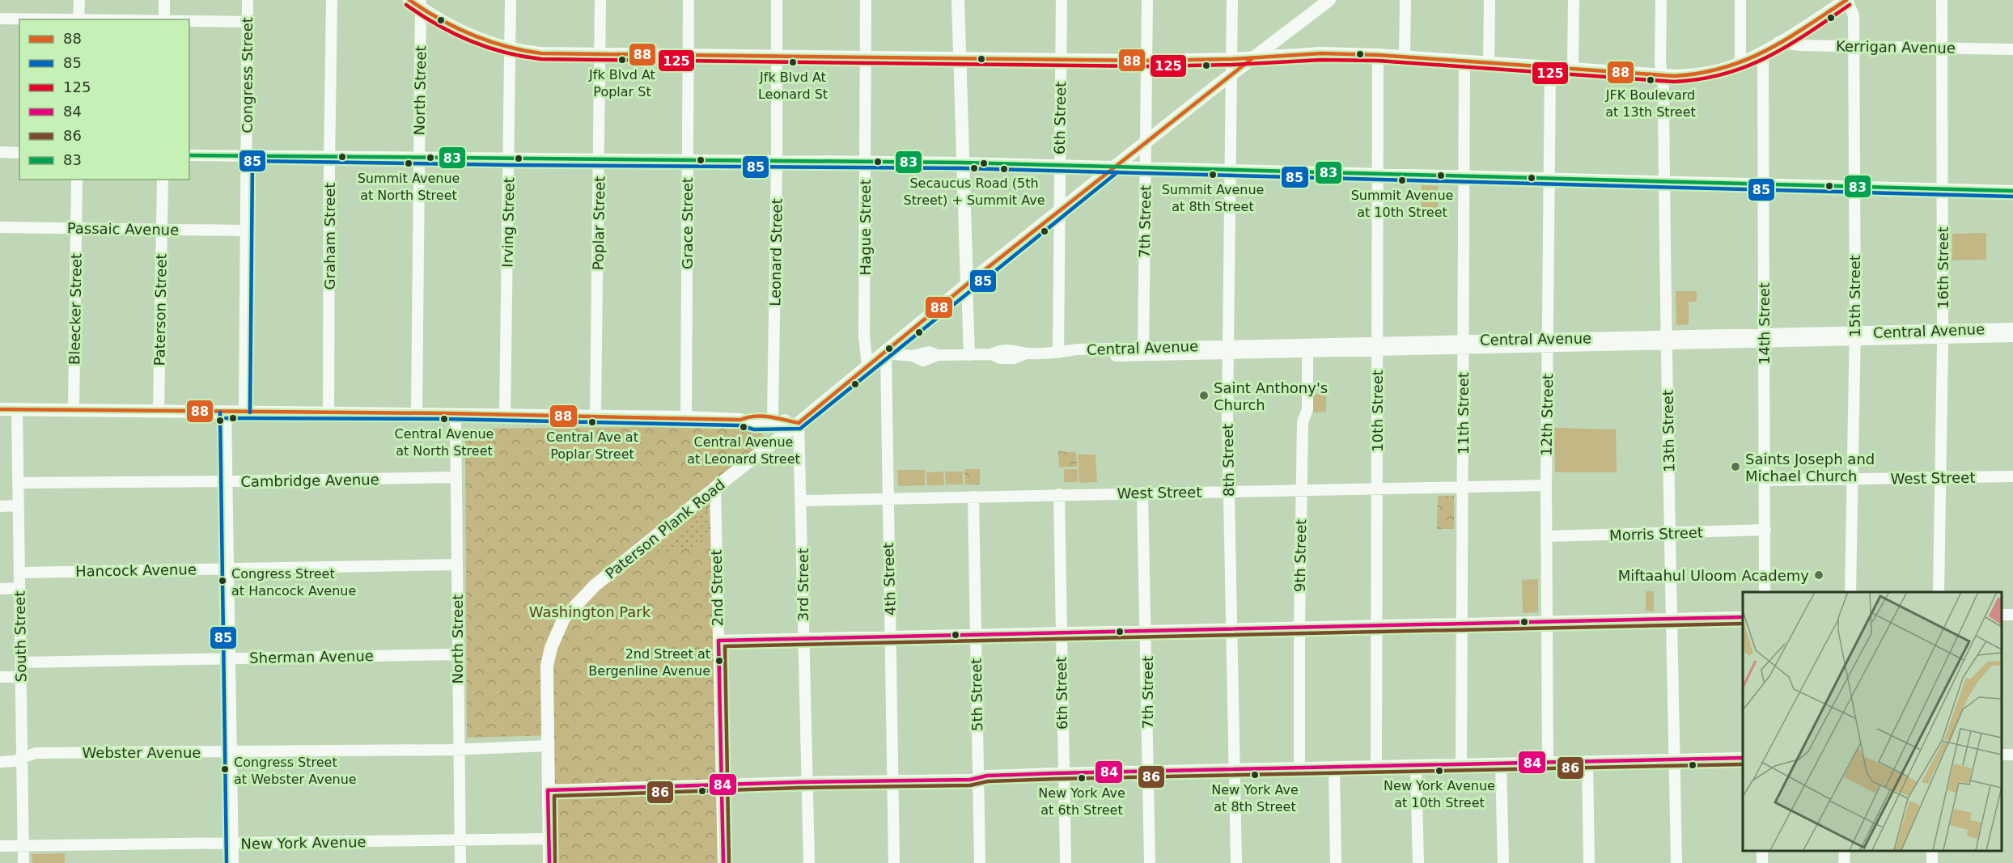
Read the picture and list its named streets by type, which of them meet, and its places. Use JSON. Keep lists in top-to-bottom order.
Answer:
{
  "streets": {
    "main road": ["Paterson Plank Road"],
    "street": [
      "Kerrigan Avenue",
      "Congress Street",
      "North Street",
      "6th Street",
      "7th Street",
      "Irving Street",
      "Poplar Street",
      "Grace Street",
      "Hague Street",
      "Passaic Avenue",
      "Graham Street",
      "Leonard Street",
      "16th Street",
      "15th Street",
      "Bleecker Street",
      "Paterson Street",
      "14th Street",
      "Central Avenue",
      "10th Street",
      "11th Street",
      "12th Street",
      "13th Street",
      "8th Street",
      "West Street",
      "Cambridge Avenue",
      "Morris Street",
      "9th Street",
      "Hancock Avenue",
      "4th Street",
      "3rd Street",
      "2nd Street",
      "South Street",
      "Sherman Avenue",
      "5th Street",
      "Webster Avenue",
      "New York Avenue"
    ]
  },
  "crossings": [
    ["Kerrigan Avenue", "16th Street"],
    ["Kerrigan Avenue", "15th Street"],
    ["Congress Street", "Passaic Avenue"],
    ["North Street", "Cambridge Avenue"],
    ["North Street", "Hancock Avenue"],
    ["North Street", "Sherman Avenue"],
    ["North Street", "Webster Avenue"],
    ["North Street", "New York Avenue"],
    ["6th Street", "Central Avenue"],
    ["6th Street", "West Street"],
    ["6th Street", "Paterson Plank Road"],
    ["7th Street", "Central Avenue"],
    ["7th Street", "West Street"],
    ["7th Street", "Paterson Plank Road"],
    ["Hague Street", "Paterson Plank Road"],
    ["Passaic Avenue", "Bleecker Street"],
    ["Passaic Avenue", "Paterson Street"],
    ["16th Street", "Central Avenue"],
    ["16th Street", "West Street"],
    ["15th Street", "Central Avenue"],
    ["15th Street", "West Street"],
    ["14th Street", "Central Avenue"],
    ["14th Street", "West Street"],
    ["14th Street", "Morris Street"],
    ["Central Avenue", "10th Street"],
    ["Central Avenue", "11th Street"],
    ["Central Avenue", "12th Street"],
    ["Central Avenue", "13th Street"],
    ["Central Avenue", "8th Street"],
    ["Central Avenue", "Paterson Plank Road"],
    ["Central Avenue", "9th Street"],
    ["Central Avenue", "4th Street"],
    ["10th Street", "West Street"],
    ["11th Street", "West Street"],
    ["12th Street", "West Street"],
    ["12th Street", "Morris Street"],
    ["13th Street", "Morris Street"],
    ["8th Street", "West Street"],
    ["8th Street", "Paterson Plank Road"],
    ["West Street", "9th Street"],
    ["West Street", "4th Street"],
    ["West Street", "3rd Street"],
    ["West Street", "5th Street"],
    ["Cambridge Avenue", "South Street"],
    ["Paterson Plank Road", "4th Street"],
    ["Paterson Plank Road", "3rd Street"],
    ["Paterson Plank Road", "2nd Street"],
    ["Paterson Plank Road", "Webster Avenue"],
    ["Paterson Plank Road", "New York Avenue"],
    ["Hancock Avenue", "South Street"],
    ["South Street", "Sherman Avenue"],
    ["South Street", "Webster Avenue"],
    ["South Street", "New York Avenue"]
  ],
  "parks": ["Washington Park"],
  "places": [
    "Jfk Blvd At Poplar St",
    "Jfk Blvd At Leonard St",
    "JFK Boulevard at 13th Street",
    "Summit Avenue at North Street",
    "Secaucus Road (5th Street) + Summit Ave",
    "Summit Avenue at 8th Street",
    "Summit Avenue at 10th Street",
    "Saint Anthony's Church",
    "Central Avenue at North Street",
    "Central Ave at Poplar Street",
    "Central Avenue at Leonard Street",
    "Saints Joseph and Michael Church",
    "Miftaahul Uloom Academy",
    "Congress Street at Hancock Avenue",
    "2nd Street at Bergenline Avenue",
    "Congress Street at Webster Avenue",
    "New York Avenue at 10th Street",
    "New York Ave at 8th Street",
    "New York Ave at 6th Street"
  ],
  "lines": [
    "transit line 88",
    "transit line 125",
    "transit line 83",
    "transit line 85",
    "transit line 84",
    "transit line 86"
  ],
  "legend": [
    "88",
    "85",
    "125",
    "84",
    "86",
    "83"
  ]
}
